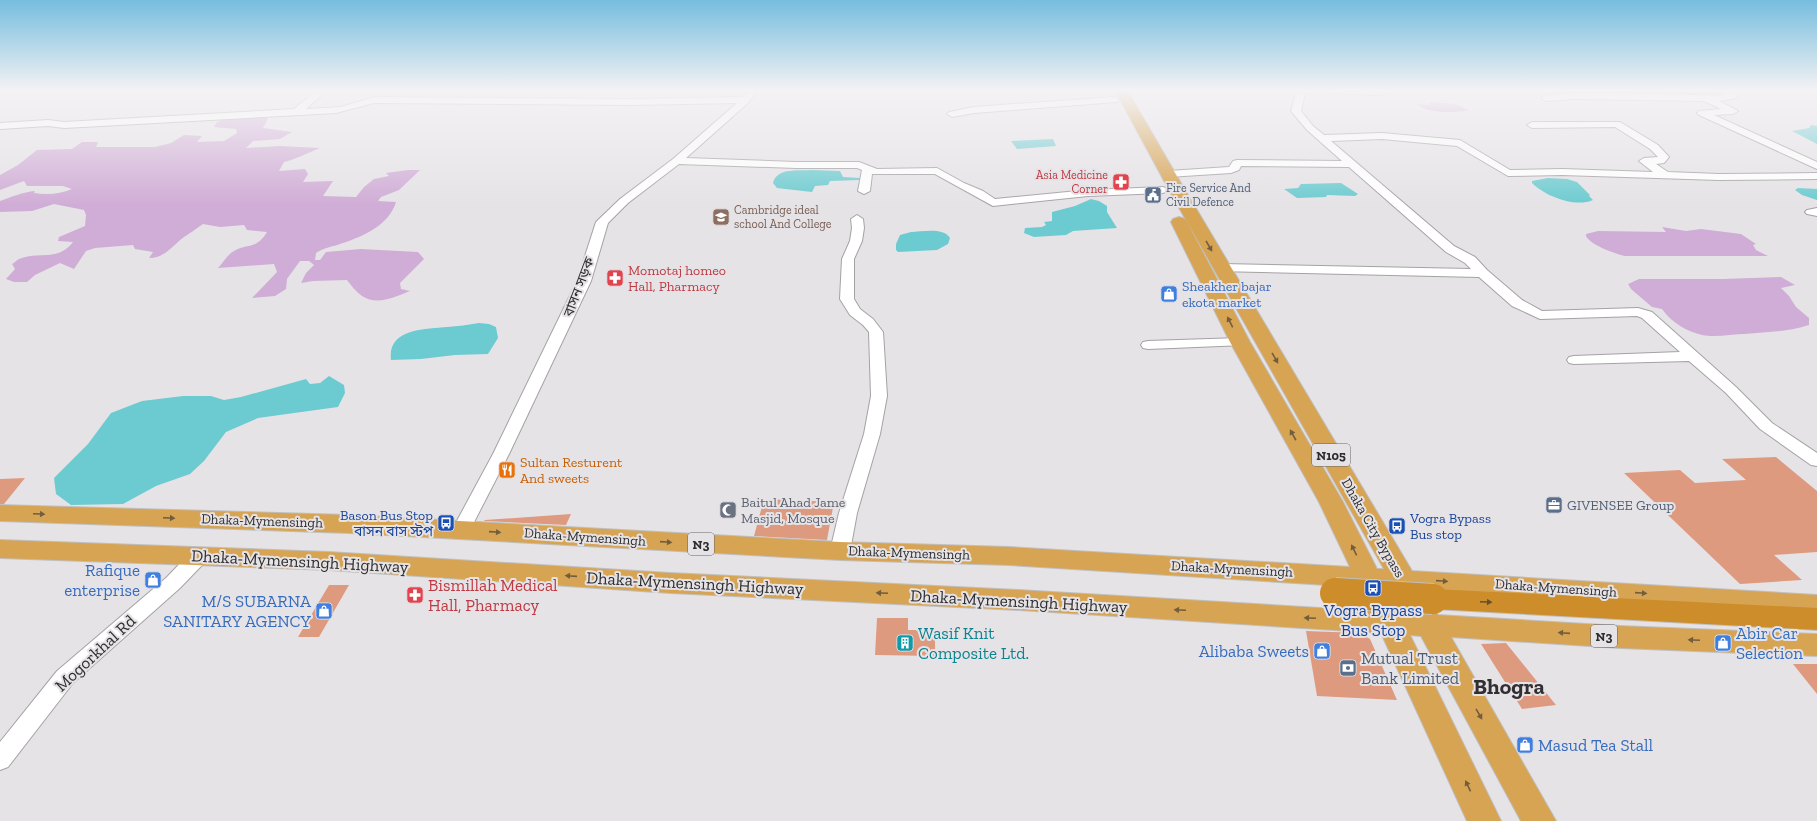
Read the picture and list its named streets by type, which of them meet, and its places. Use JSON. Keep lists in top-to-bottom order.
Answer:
{
  "streets": {
    "highway": [
      "N105",
      "Dhaka-Mymensingh",
      "Dhaka City Bypass",
      "N3",
      "Dhaka-Mymensingh Highway"
    ],
    "street": ["বাসন সড়ক", "Mogorkhal Rd"]
  },
  "crossings": [
    ["বাসন সড়ক", "Dhaka-Mymensingh"],
    ["Dhaka-Mymensingh", "Dhaka City Bypass"],
    ["Dhaka City Bypass", "N3"],
    ["N3", "Dhaka-Mymensingh Highway"],
    ["Dhaka-Mymensingh Highway", "Mogorkhal Rd"]
  ],
  "one_way": ["Dhaka-Mymensingh Highway"],
  "districts": ["Bhogra"],
  "places": {
    "pharmacy": ["Asia Medicine Corner", "Momotaj homeo Hall, Pharmacy", "Bismillah Medical Hall, Pharmacy"],
    "public building": ["Fire Service And Civil Defence"],
    "school or university": ["Cambridge ideal school And College"],
    "shop": [
      "Sheakher bajar ekota market",
      "Rafique enterprise",
      "M/S SUBARNA SANITARY AGENCY",
      "Abir Car Selection",
      "Alibaba Sweets",
      "Masud Tea Stall"
    ],
    "restaurant": ["Sultan Resturent And sweets"],
    "office": ["GIVENSEE Group"],
    "mosque": ["Baitul Ahad Jame Masjid, Mosque"],
    "bus stop": ["Bason Bus Stop বাসন বাস স্টপ", "Vogra Bypass Bus stop", "Vogra Bypass Bus Stop"],
    "building": ["Wasif Knit Composite Ltd."],
    "bank": ["Mutual Trust Bank Limited"]
  }
}
